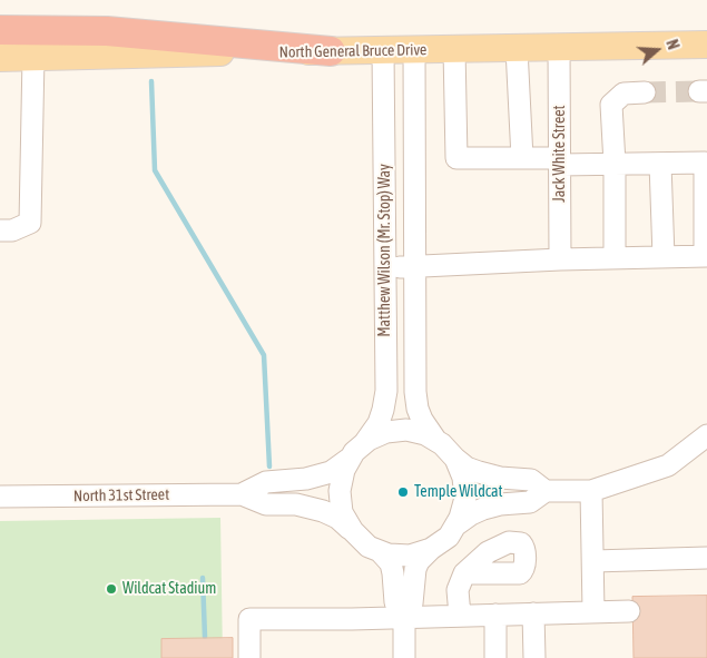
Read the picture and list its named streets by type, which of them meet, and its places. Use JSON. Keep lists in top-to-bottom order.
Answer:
{
  "streets": {
    "main road": ["North General Bruce Drive"],
    "street": ["Jack White Street", "Matthew Wilson (Mr. Stop) Way", "North 31st Street"]
  },
  "crossings": [
    ["North General Bruce Drive", "Jack White Street"],
    ["North General Bruce Drive", "Matthew Wilson (Mr. Stop) Way"],
    ["Matthew Wilson (Mr. Stop) Way", "North 31st Street"]
  ],
  "places": ["Temple Wildcat", "Wildcat Stadium"],
  "north": "right"
}
